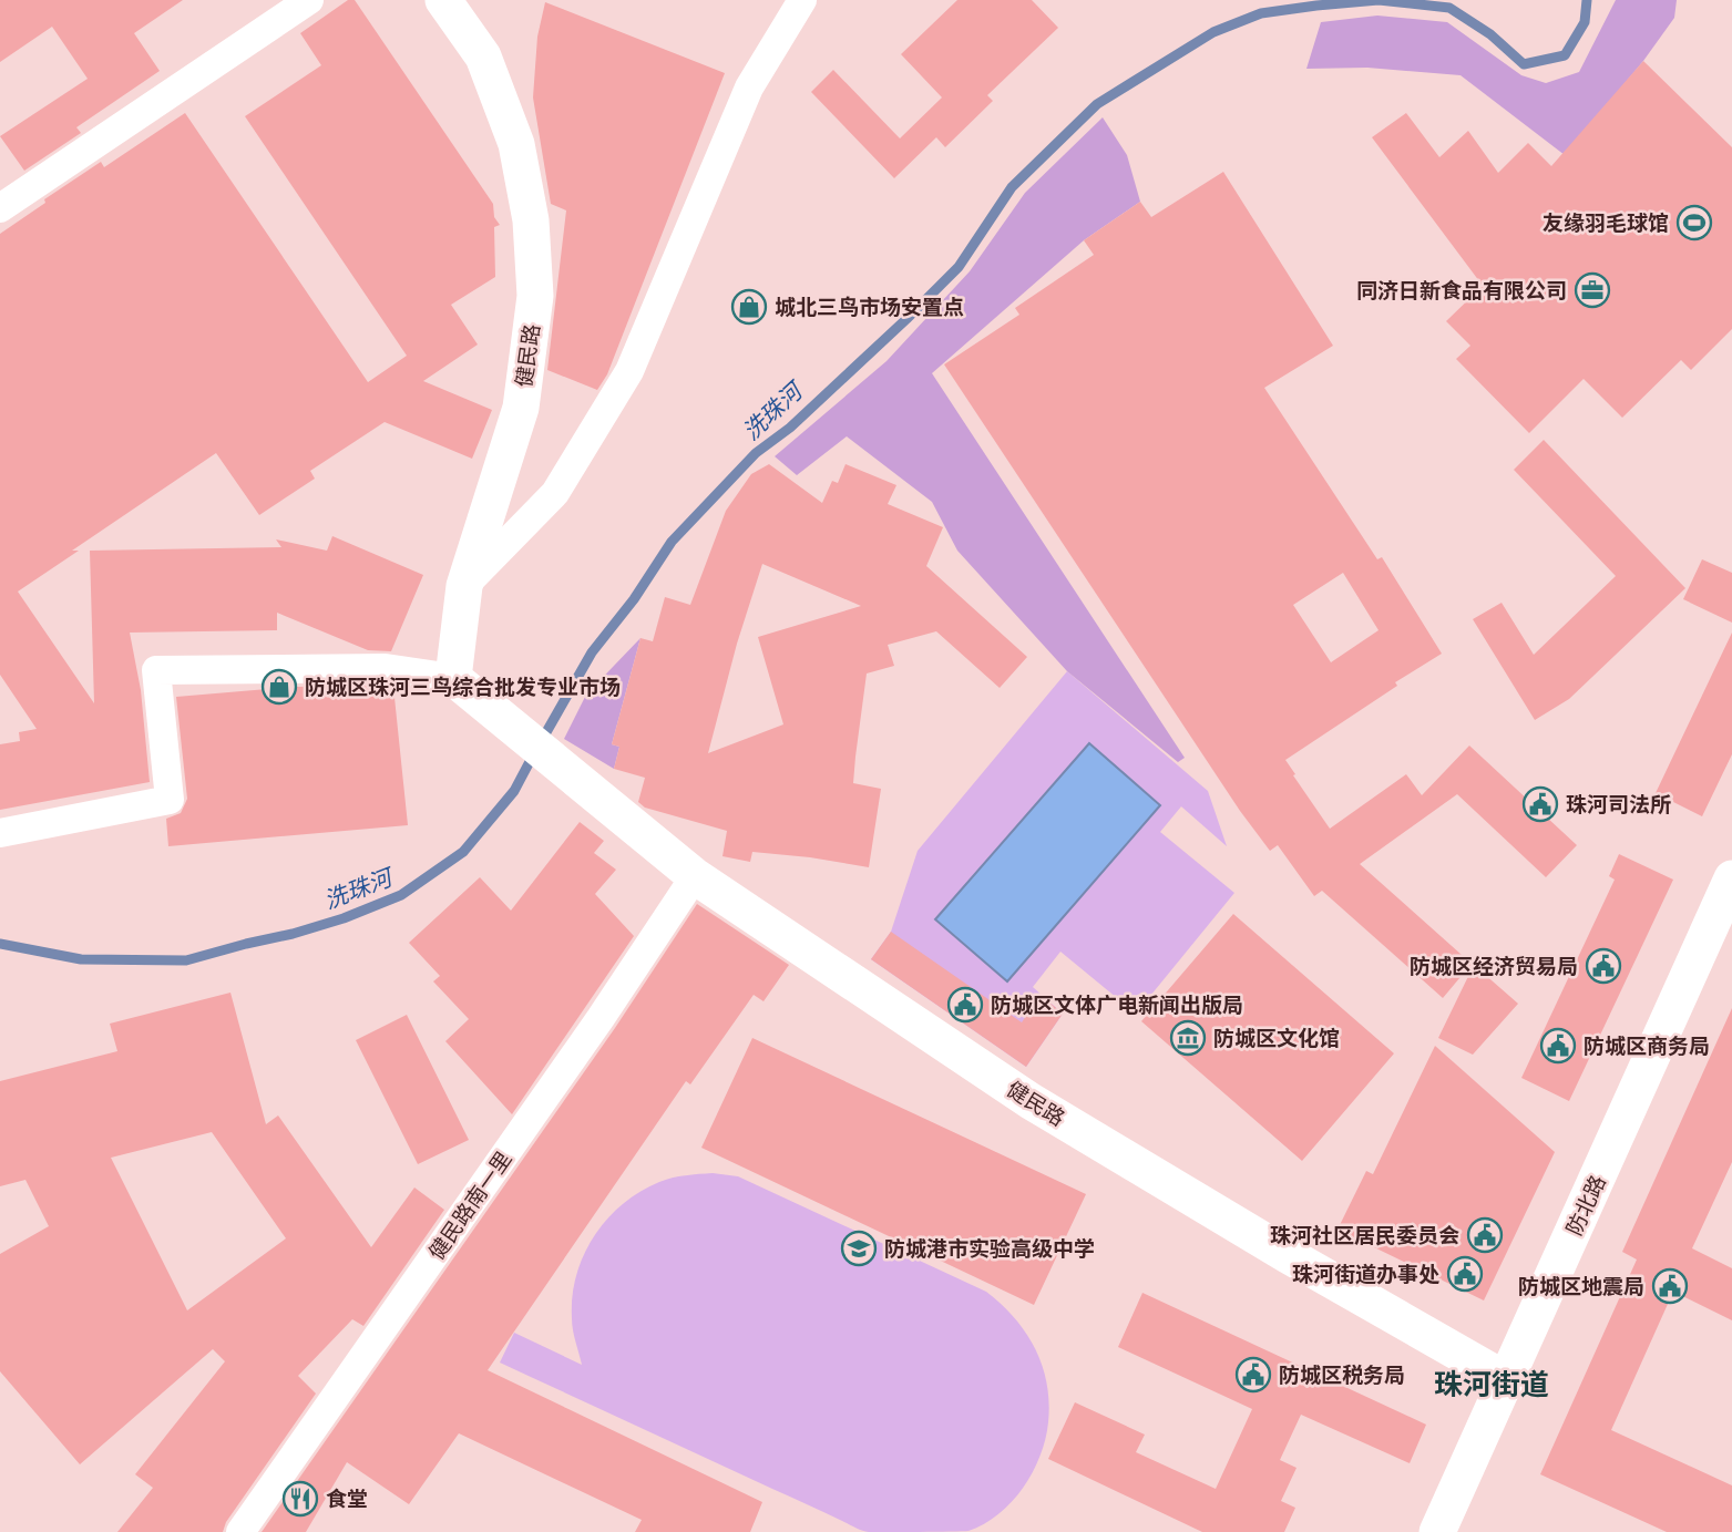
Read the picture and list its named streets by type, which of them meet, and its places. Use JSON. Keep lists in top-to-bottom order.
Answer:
{
  "streets": {
    "street": ["健民路", "健民路南一里", "防北路"]
  },
  "crossings": [
    ["健民路", "健民路南一里"],
    ["健民路", "防北路"]
  ],
  "districts": ["珠河街道"],
  "water": ["洗珠河"],
  "places": {
    "sports": ["友缘羽毛球馆"],
    "office": ["同济日新食品有限公司"],
    "shop": ["城北三鸟市场安置点", "防城区珠河三鸟综合批发专业市场"],
    "public building": [
      "珠河司法所",
      "防城区经济贸易局",
      "防城区文体广电新闻出版局",
      "防城区商务局",
      "珠河社区居民委员会",
      "珠河街道办事处",
      "防城区地震局",
      "防城区税务局"
    ],
    "museum": ["防城区文化馆"],
    "school or university": ["防城港市实验高级中学"],
    "restaurant": ["食堂"]
  }
}
